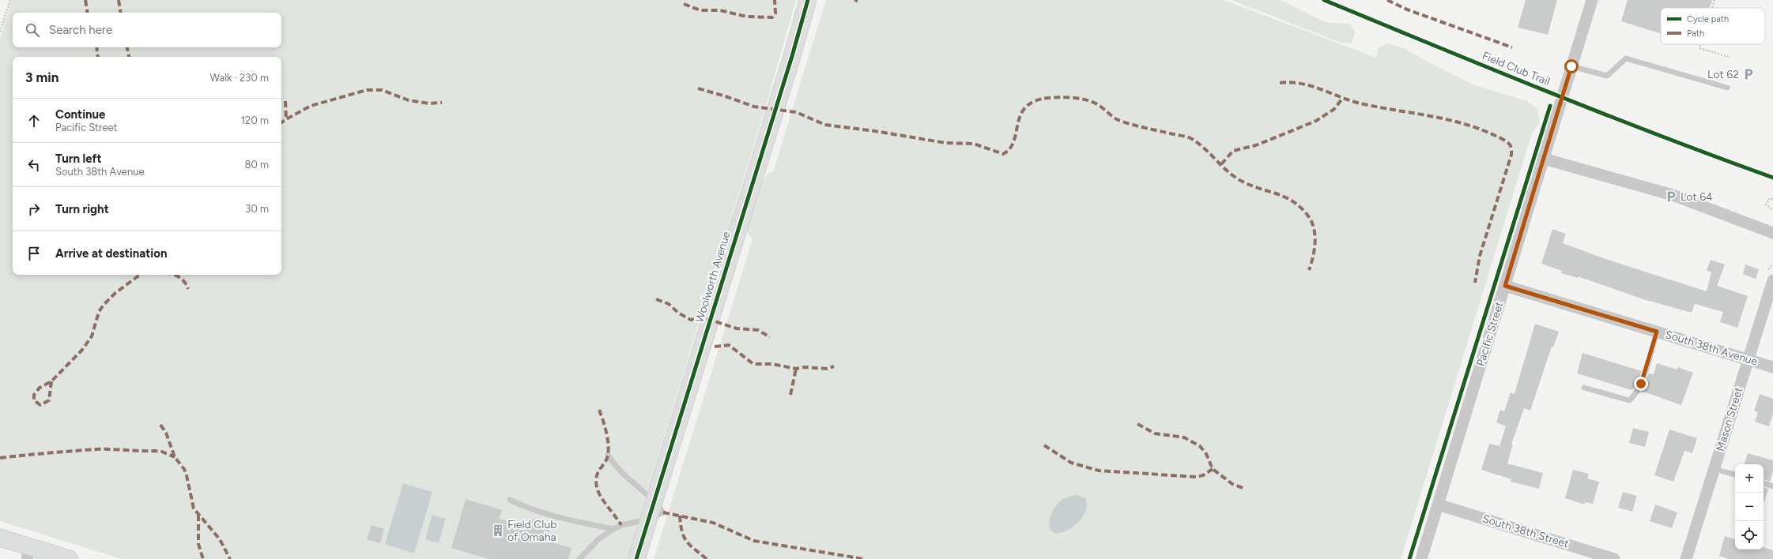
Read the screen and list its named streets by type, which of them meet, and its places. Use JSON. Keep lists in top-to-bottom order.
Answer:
{
  "streets": {
    "street": [
      "Woolworth Avenue",
      "Pacific Street",
      "South 38th Avenue",
      "Mason Street",
      "South 38th Street"
    ],
    "cycle path": ["Field Club Trail"]
  },
  "crossings": [
    ["Pacific Street", "South 38th Avenue"],
    ["Pacific Street", "South 38th Street"],
    ["South 38th Avenue", "Mason Street"]
  ],
  "places": {
    "parking": ["Lot 62", "Lot 64"],
    "building": ["Field Club of Omaha"]
  },
  "legend": ["Cycle path", "Path"],
  "page": {
    "search": "Search here",
    "heading": ["3 min", "Walk · 230 m"],
    "list": [
      ["Continue", "Pacific Street", "120 m"],
      ["Turn left", "South 38th Avenue", "80 m"],
      ["Turn right", "30 m"],
      "Arrive at destination"
    ],
    "map_buttons": ["+", "−"]
  }
}
